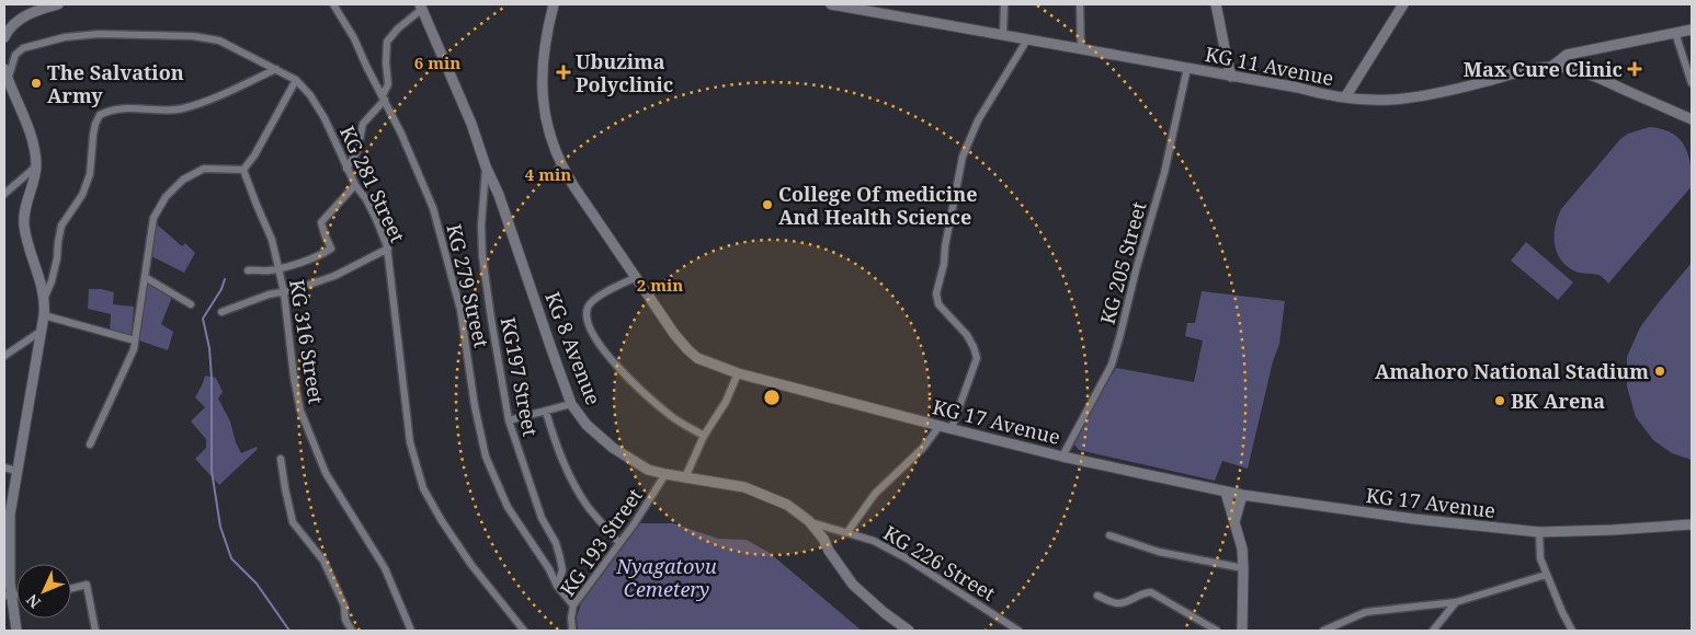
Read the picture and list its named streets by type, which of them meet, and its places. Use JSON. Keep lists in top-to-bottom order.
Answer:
{
  "streets": {
    "street": [
      "KG 11 Avenue",
      "KG 281 Street",
      "KG 205 Street",
      "KG 279 Street",
      "KG 316 Street",
      "KG 8 Avenue",
      "KG197 Street",
      "KG 17 Avenue",
      "KG 193 Street",
      "KG 226 Street"
    ]
  },
  "crossings": [
    ["KG 11 Avenue", "KG 205 Street"],
    ["KG 205 Street", "KG 17 Avenue"],
    ["KG 279 Street", "KG197 Street"],
    ["KG 279 Street", "KG 193 Street"],
    ["KG 8 Avenue", "KG197 Street"],
    ["KG 8 Avenue", "KG 193 Street"],
    ["KG 8 Avenue", "KG 226 Street"]
  ],
  "parks": ["Nyagatovu Cemetery"],
  "places": {
    "health": ["Max Cure Clinic", "Ubuzima Polyclinic"],
    "other": [
      "The Salvation Army",
      "College Of medicine And Health Science",
      "Amahoro National Stadium",
      "BK Arena"
    ]
  },
  "north": "bottom left",
  "rings": ["6 min", "4 min", "2 min"]
}
